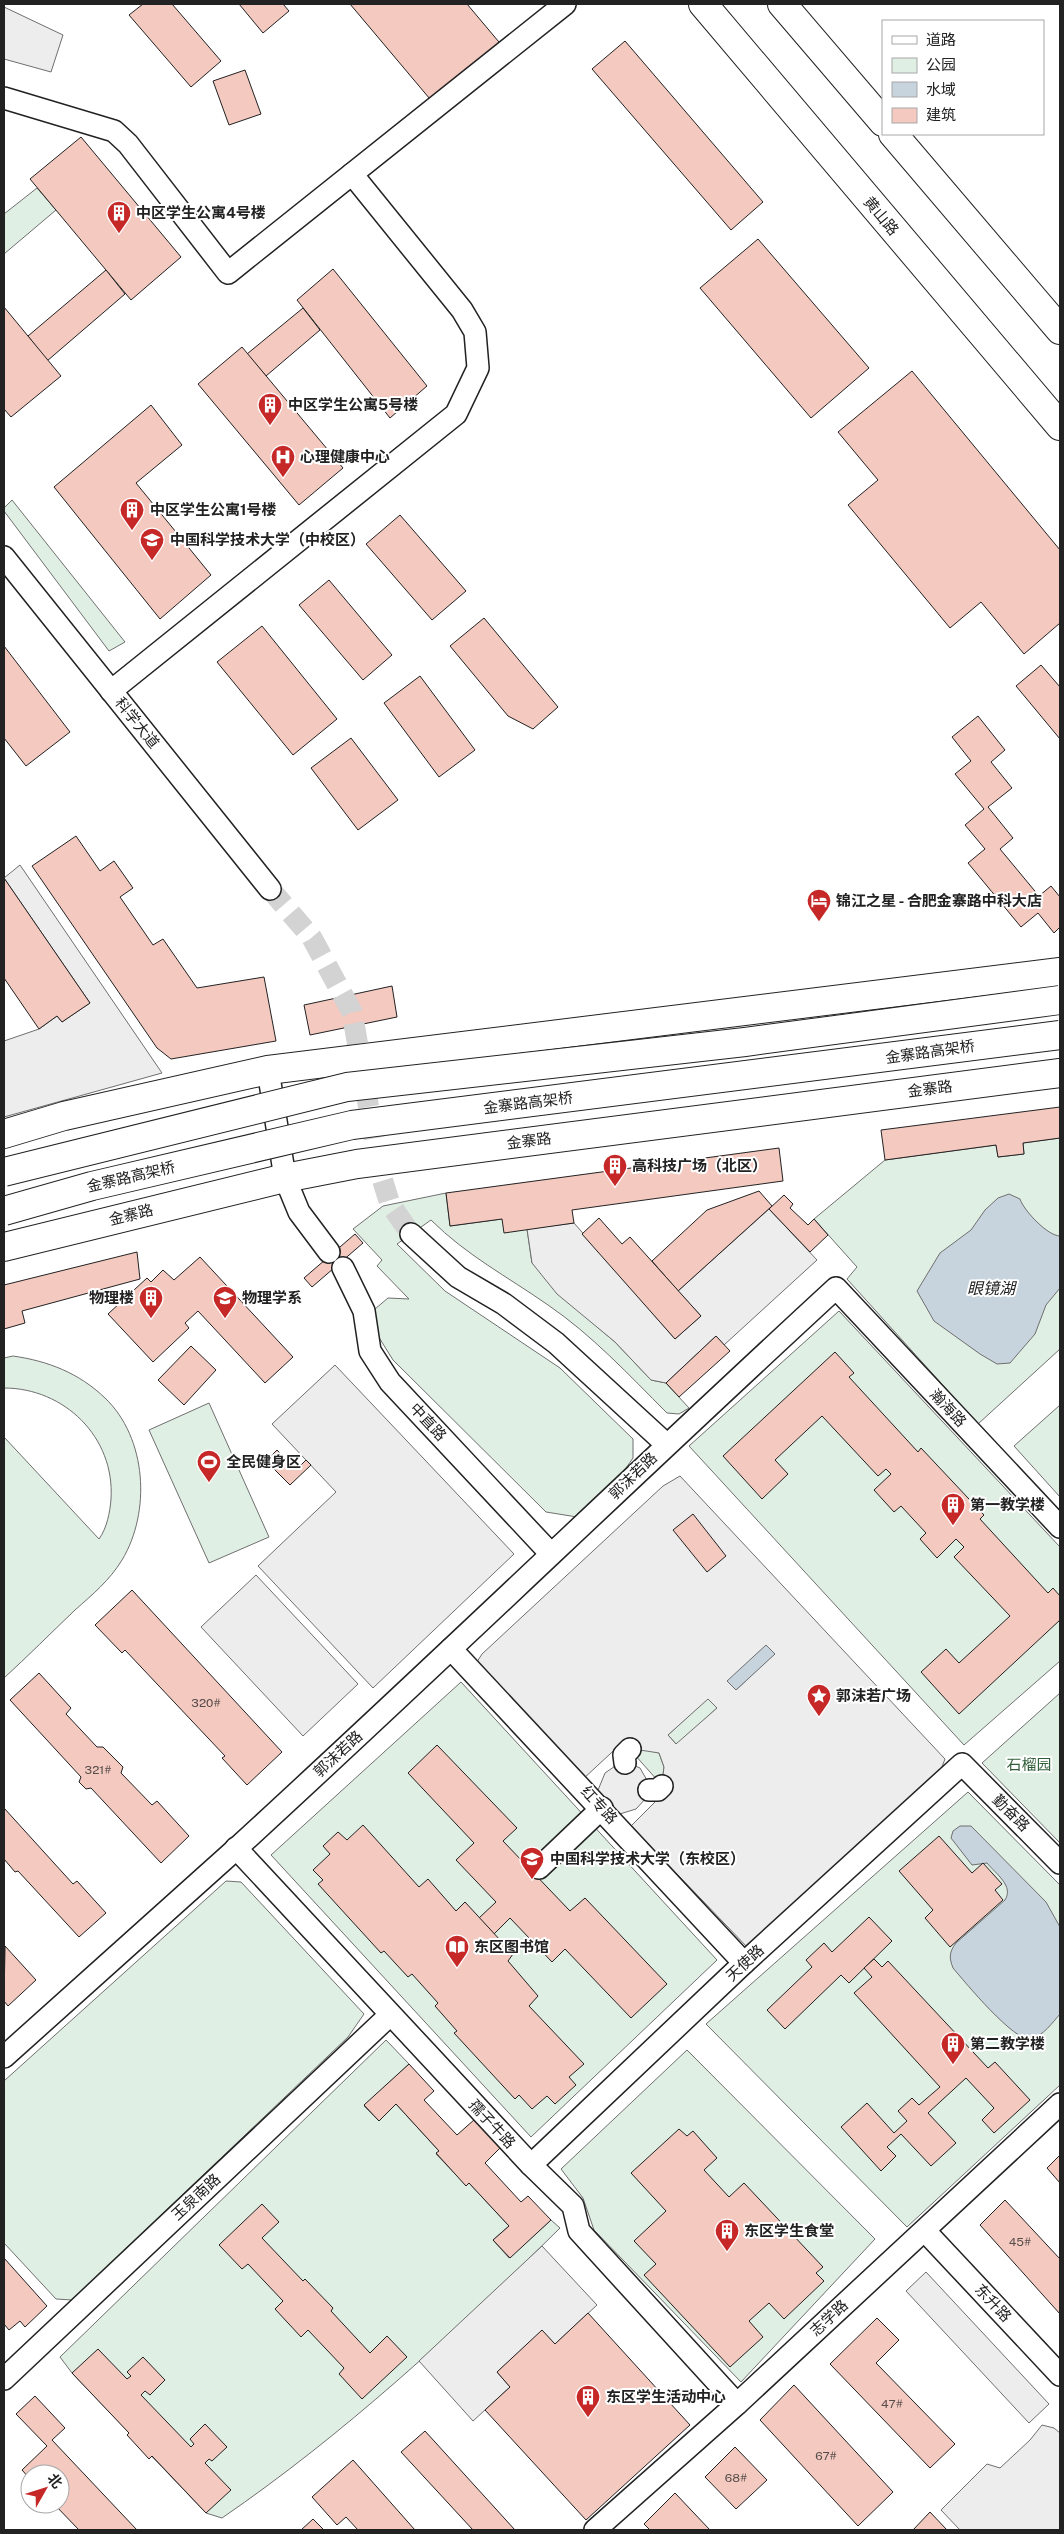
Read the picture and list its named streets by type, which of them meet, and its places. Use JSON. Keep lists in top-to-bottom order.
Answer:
{
  "streets": {
    "main road": ["黄山路", "金寨路高架桥", "金寨路"],
    "street": [
      "科学大道",
      "瀚海路",
      "中直路",
      "郭沫若路",
      "红专路",
      "勤奋路",
      "天使路",
      "孺子牛路",
      "玉泉南路",
      "东升路",
      "志学路"
    ]
  },
  "crossings": [
    ["金寨路", "中直路"],
    ["瀚海路", "郭沫若路"],
    ["中直路", "郭沫若路"],
    ["郭沫若路", "红专路"],
    ["郭沫若路", "孺子牛路"],
    ["红专路", "天使路"],
    ["勤奋路", "天使路"],
    ["天使路", "孺子牛路"],
    ["孺子牛路", "玉泉南路"],
    ["孺子牛路", "志学路"],
    ["东升路", "志学路"]
  ],
  "water": ["眼镜湖"],
  "parks": ["石榴园"],
  "places": {
    "building": [
      "中区学生公寓4号楼",
      "中区学生公寓5号楼",
      "中区学生公寓1号楼",
      "高科技广场（北区）",
      "物理楼",
      "第一教学楼",
      "第二教学楼",
      "东区学生食堂",
      "东区学生活动中心"
    ],
    "hospital": ["心理健康中心"],
    "school or university": ["中国科学技术大学（中校区）", "物理学系", "中国科学技术大学（东校区）"],
    "hotel": ["锦江之星 - 合肥金寨路中科大店"],
    "sports": ["全民健身区"],
    "place": ["郭沫若广场"],
    "library": ["东区图书馆"]
  },
  "house_numbers": [
    "320#",
    "321#",
    "45#",
    "47#",
    "67#",
    "68#"
  ],
  "legend": [
    "道路",
    "公园",
    "水域",
    "建筑"
  ],
  "north": "top right"
}
